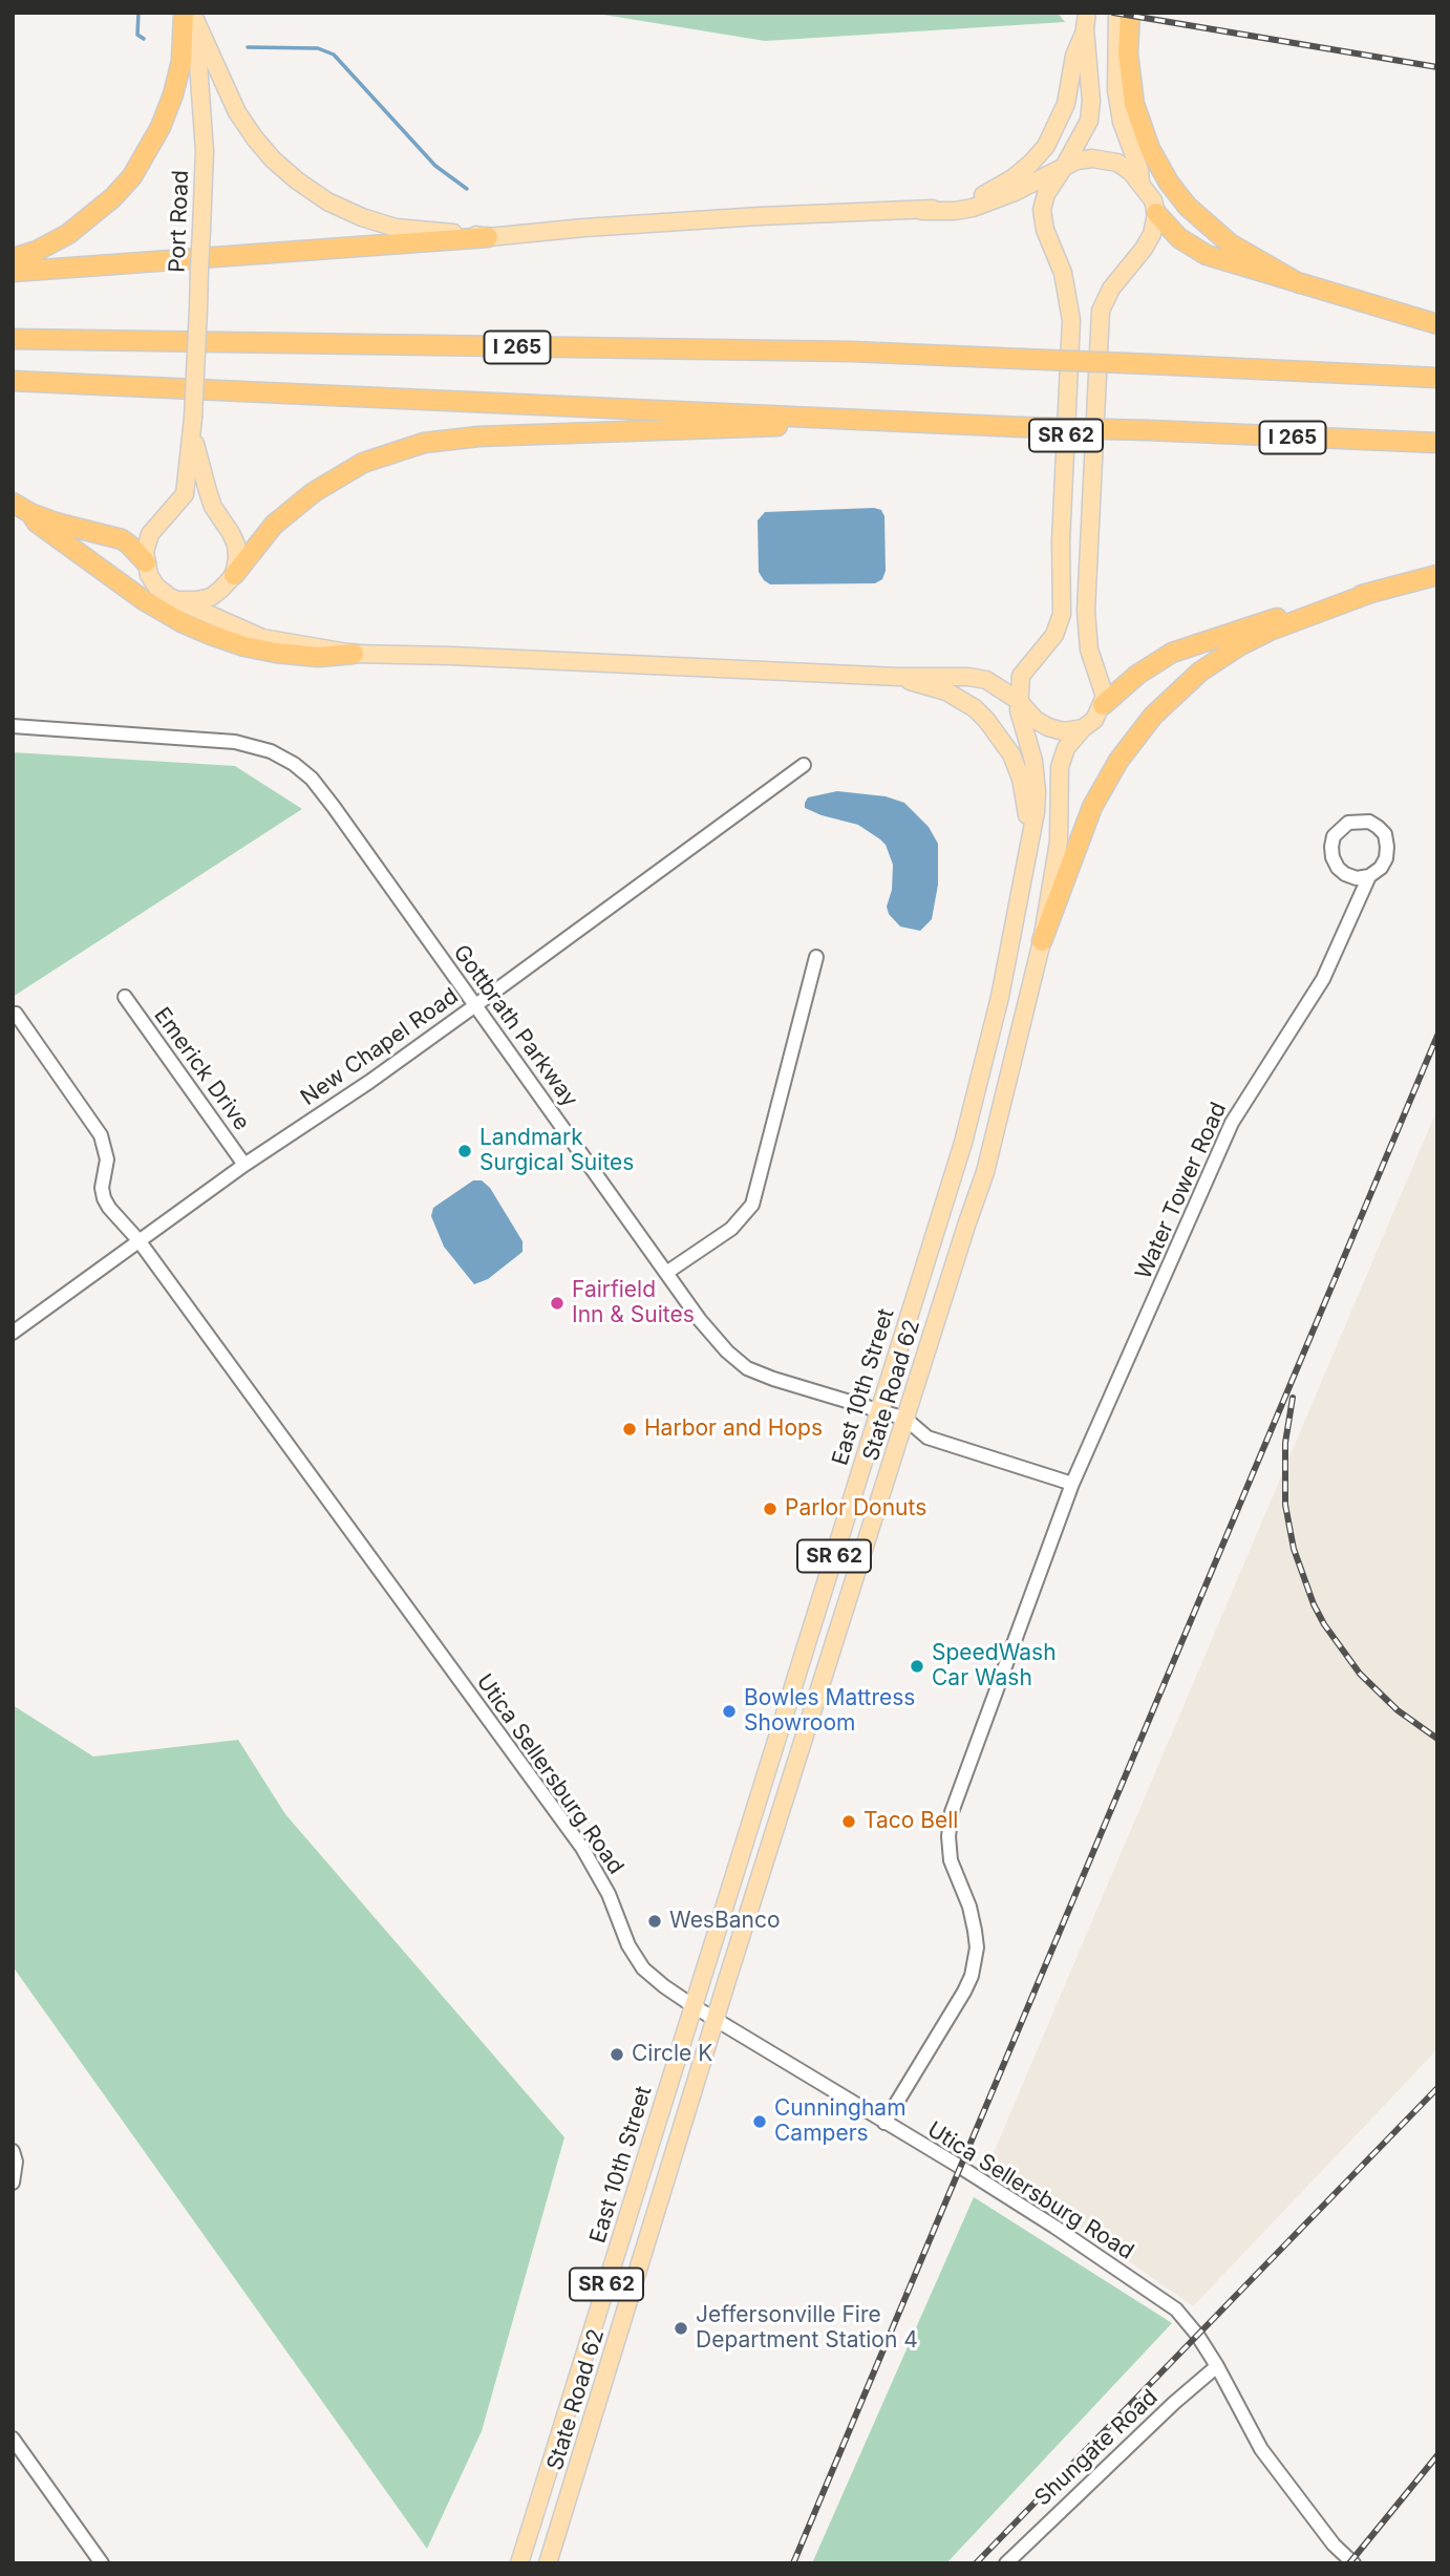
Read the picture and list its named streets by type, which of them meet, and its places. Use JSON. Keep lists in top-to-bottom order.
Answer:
{
  "streets": {
    "highway": ["I 265", "SR 62"],
    "main road": ["Port Road", "East 10th Street", "State Road 62"],
    "street": [
      "Gottbrath Parkway",
      "New Chapel Road",
      "Emerick Drive",
      "Water Tower Road",
      "Utica Sellersburg Road",
      "Shungate Road"
    ]
  },
  "crossings": [
    ["SR 62", "East 10th Street"],
    ["SR 62", "State Road 62"],
    ["Gottbrath Parkway", "New Chapel Road"],
    ["Gottbrath Parkway", "Water Tower Road"],
    ["Gottbrath Parkway", "East 10th Street"],
    ["Gottbrath Parkway", "State Road 62"],
    ["New Chapel Road", "Emerick Drive"],
    ["New Chapel Road", "Utica Sellersburg Road"],
    ["Water Tower Road", "Utica Sellersburg Road"],
    ["East 10th Street", "Utica Sellersburg Road"],
    ["State Road 62", "Utica Sellersburg Road"],
    ["Utica Sellersburg Road", "Shungate Road"]
  ],
  "places": [
    "Landmark Surgical Suites",
    "Fairfield Inn & Suites",
    "Harbor and Hops",
    "Parlor Donuts",
    "SpeedWash Car Wash",
    "Bowles Mattress Showroom",
    "Taco Bell",
    "WesBanco",
    "Circle K",
    "Cunningham Campers",
    "Jeffersonville Fire Department Station 4"
  ]
}
